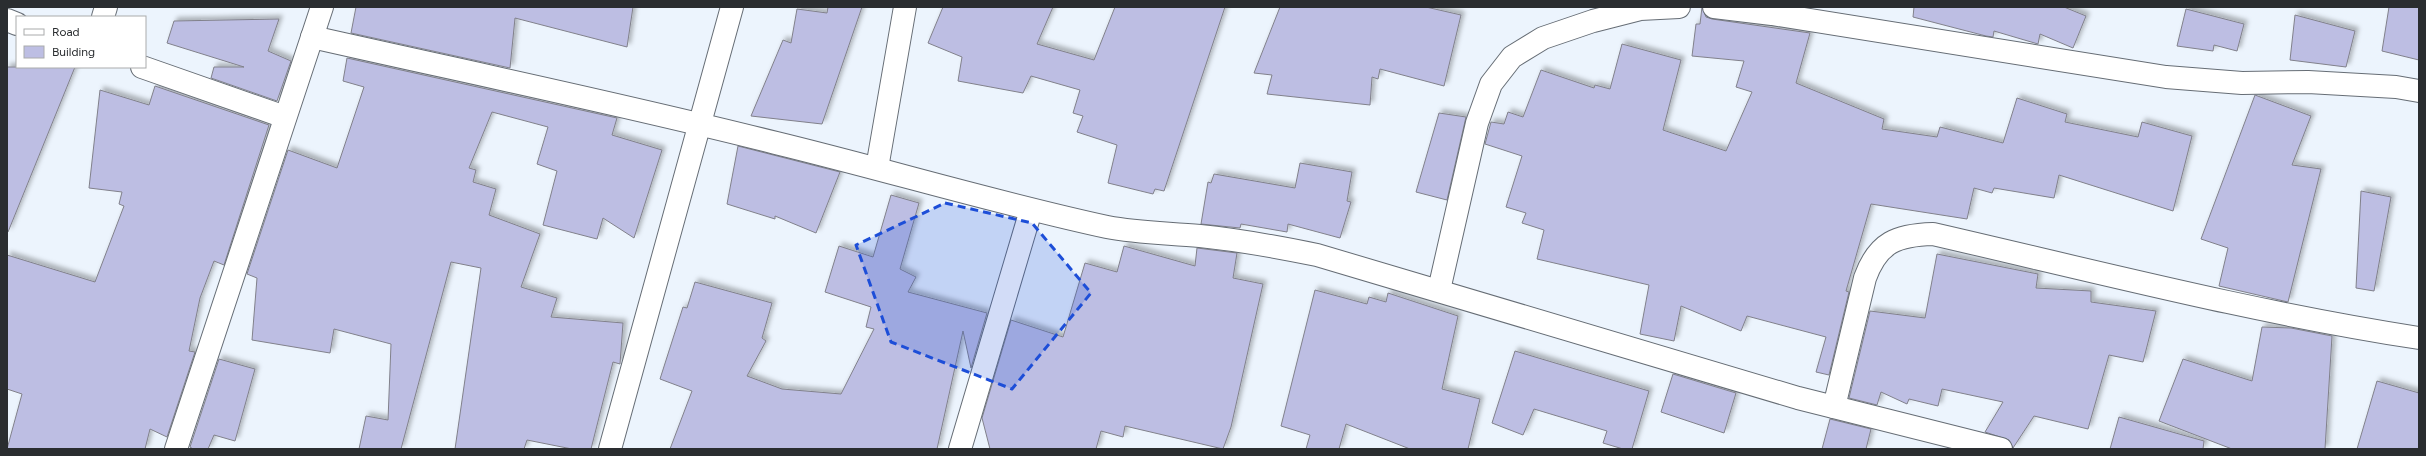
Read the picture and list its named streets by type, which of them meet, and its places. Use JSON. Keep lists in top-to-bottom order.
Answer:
{
  "legend": ["Road", "Building"]
}
